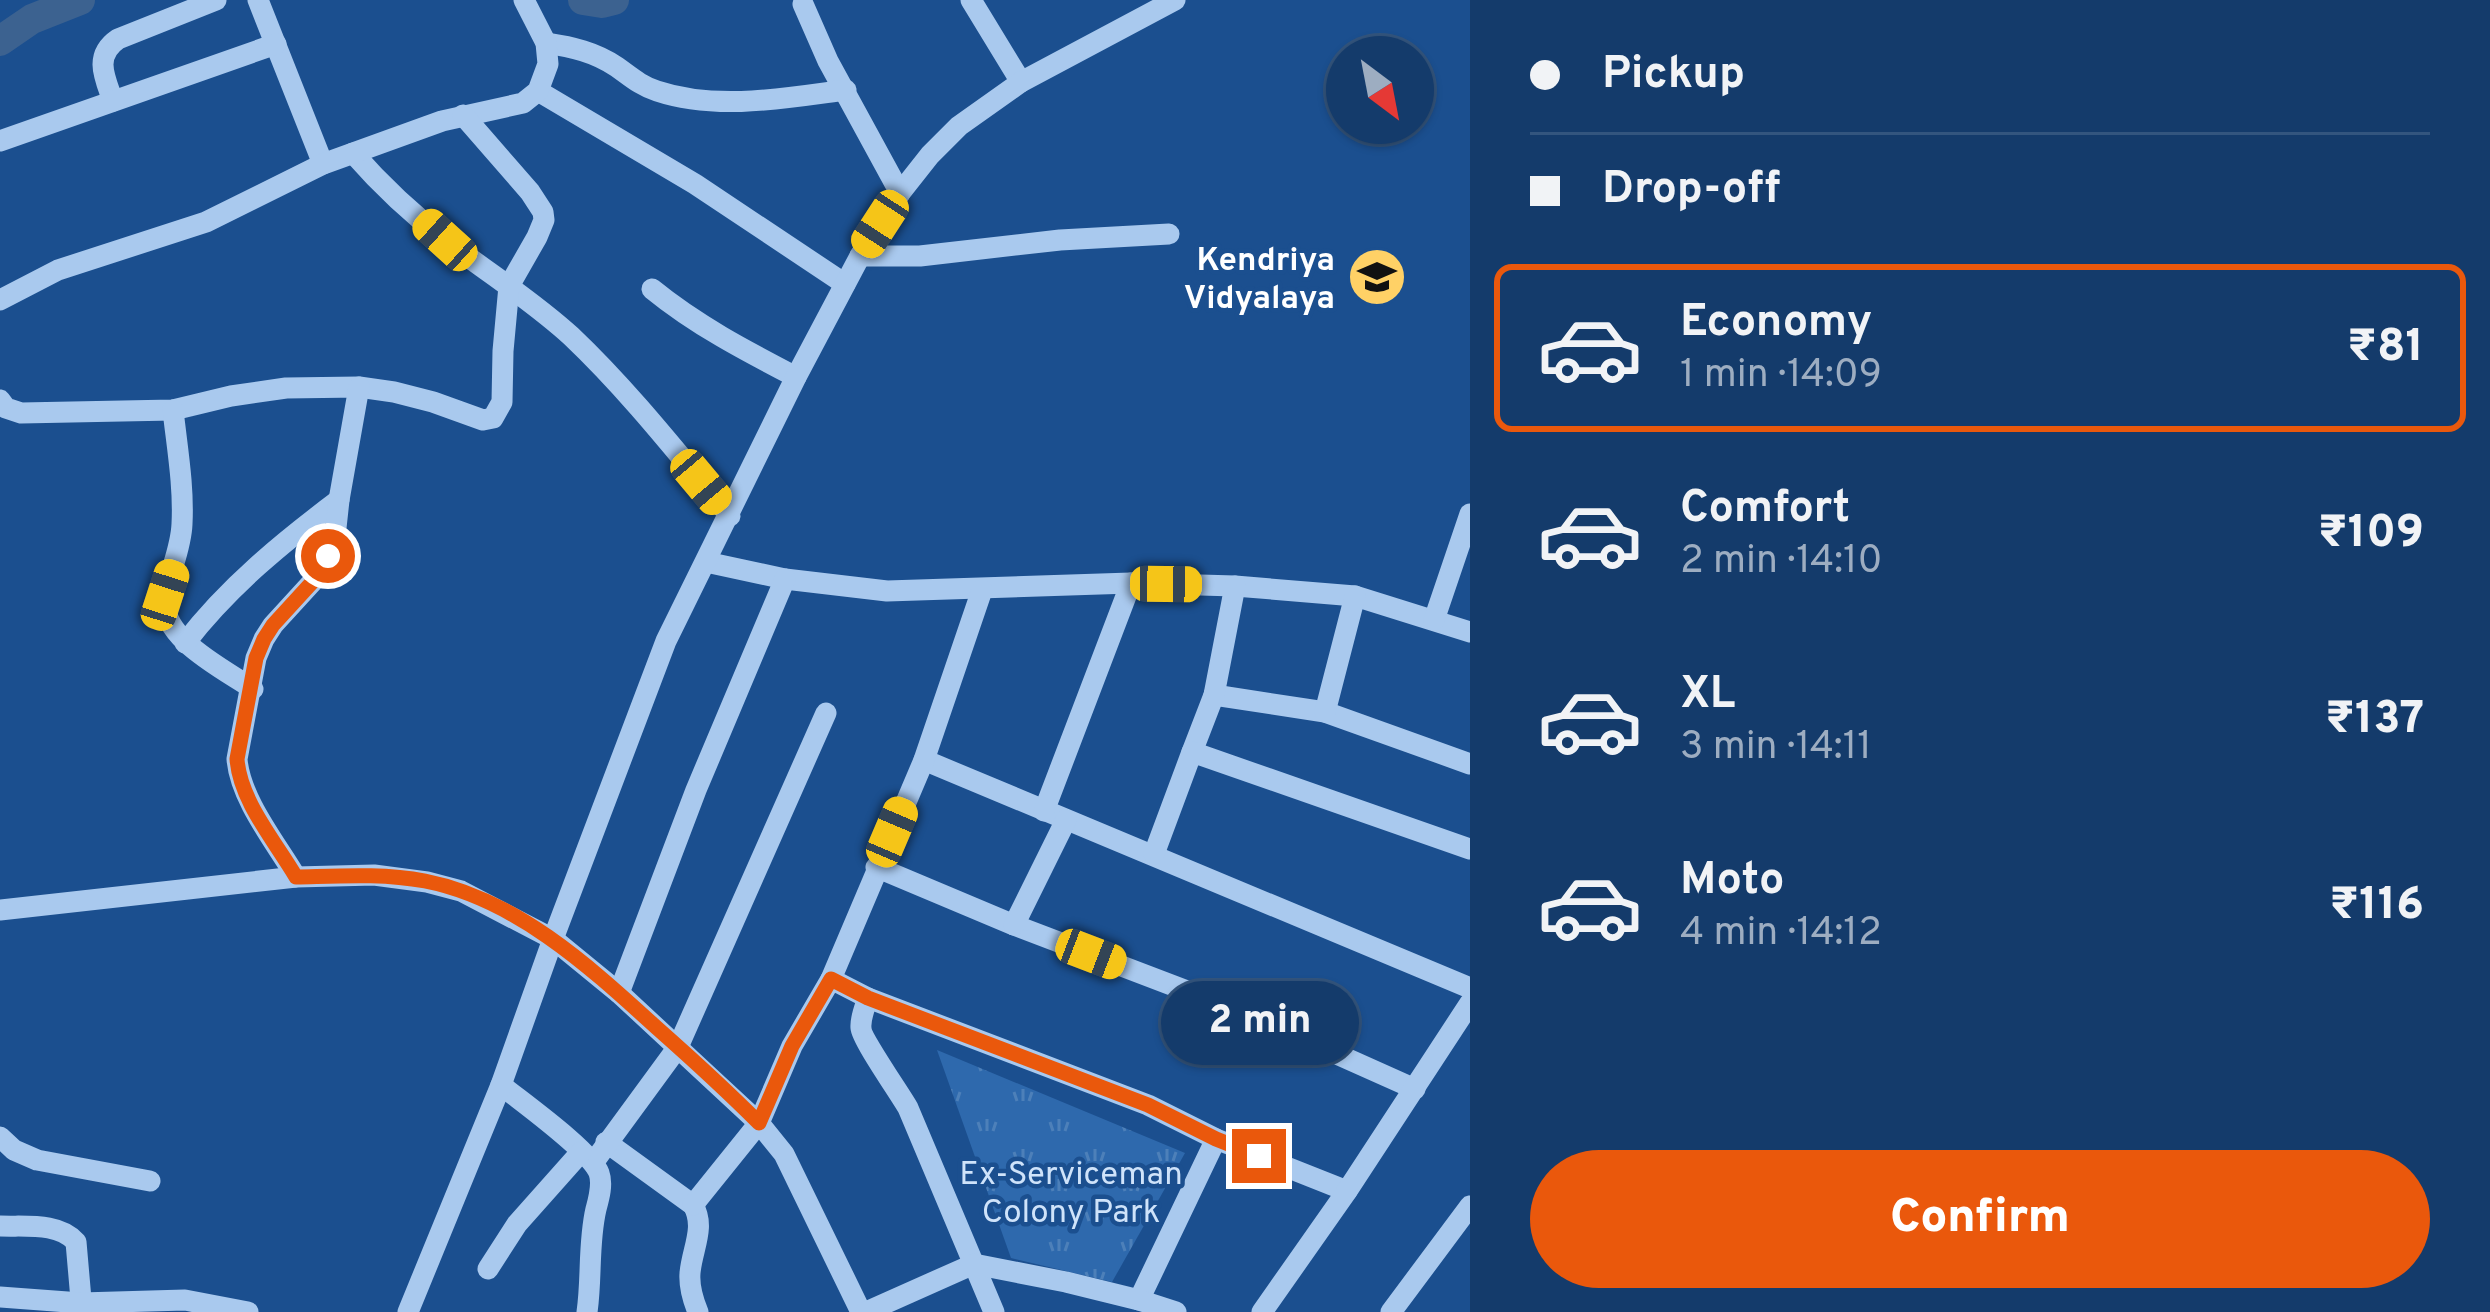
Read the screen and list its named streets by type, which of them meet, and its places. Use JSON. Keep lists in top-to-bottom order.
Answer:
{
  "parks": ["Ex-Serviceman Colony Park"],
  "places": {
    "school or university": ["Kendriya Vidyalaya"]
  },
  "north": "bottom right",
  "page": {
    "banner": ["Pickup", "Drop-off"],
    "list": [
      {
        "name": "Economy",
        "note": "1 min · 14:09",
        "value": "₹81"
      },
      {
        "name": "Comfort",
        "note": "2 min · 14:10",
        "value": "₹109"
      },
      {
        "name": "XL",
        "note": "3 min · 14:11",
        "value": "₹137"
      },
      {
        "name": "Moto",
        "note": "4 min · 14:12",
        "value": "₹116"
      }
    ],
    "bubble": "2 min",
    "buttons": "Confirm"
  }
}
